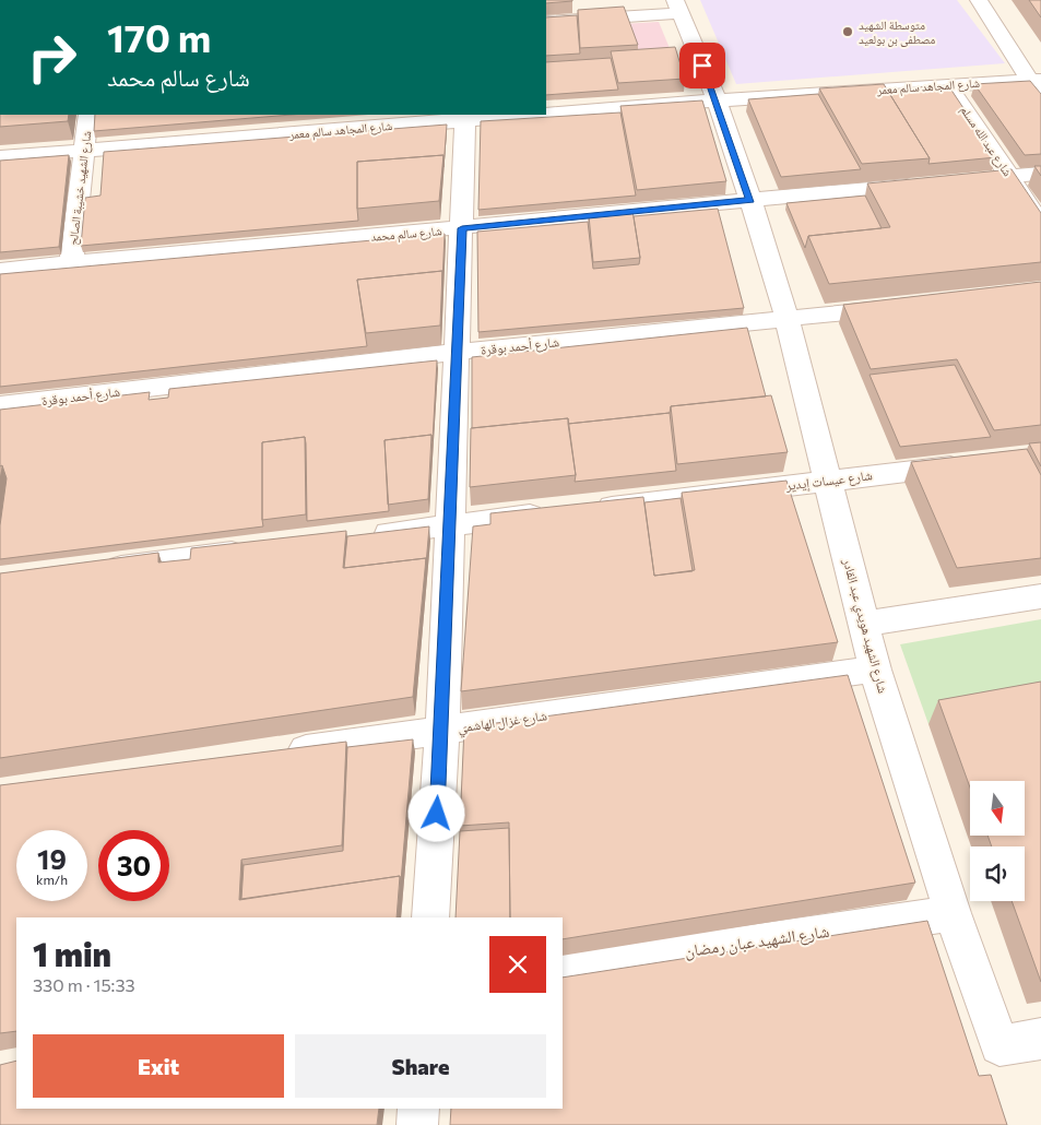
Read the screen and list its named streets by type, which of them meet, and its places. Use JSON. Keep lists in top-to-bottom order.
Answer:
{
  "streets": {
    "street": [
      "شارع المجاهد سالم معمر",
      "شارع عبد الله مسلم",
      "شارع الشهيد خشيبة الصالح",
      "شارع سالم محمد",
      "شارع أحمد بوقرة",
      "شارع عيسات إيدير",
      "شارع الشهيد هويدي عبد القادر",
      "شارع غزال الهاشمي",
      "شارع الشهيد عبان رمضان"
    ]
  },
  "crossings": [
    ["شارع المجاهد سالم معمر", "شارع عبد الله مسلم"],
    ["شارع المجاهد سالم معمر", "شارع الشهيد خشيبة الصالح"],
    ["شارع المجاهد سالم معمر", "شارع الشهيد هويدي عبد القادر"],
    ["شارع الشهيد خشيبة الصالح", "شارع سالم محمد"],
    ["شارع سالم محمد", "شارع الشهيد هويدي عبد القادر"],
    ["شارع أحمد بوقرة", "شارع الشهيد هويدي عبد القادر"],
    ["شارع عيسات إيدير", "شارع الشهيد هويدي عبد القادر"],
    ["شارع الشهيد هويدي عبد القادر", "شارع غزال الهاشمي"],
    ["شارع الشهيد هويدي عبد القادر", "شارع الشهيد عبان رمضان"]
  ],
  "places": ["متوسطة الشهيد مصطفى بن بولعيد"],
  "north": "bottom",
  "page": {
    "turn": ["170 m", "شارع سالم محمد"],
    "speed": "19 km/h",
    "limit": "30",
    "heading": ["1 min", "330 m · 15:33"],
    "buttons": ["Exit", "Share"]
  }
}
